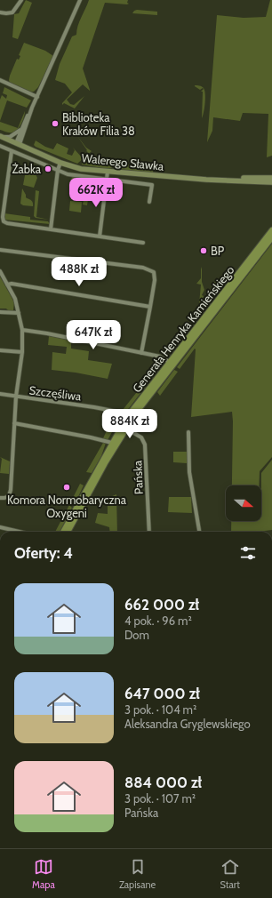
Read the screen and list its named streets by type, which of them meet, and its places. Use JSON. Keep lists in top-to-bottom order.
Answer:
{
  "streets": {
    "main road": ["Generała Henryka Kamieńskiego"],
    "street": ["Walerego Sławka", "Szczęśliwa", "Pańska"]
  },
  "crossings": [
    ["Generała Henryka Kamieńskiego", "Szczęśliwa"],
    ["Generała Henryka Kamieńskiego", "Pańska"]
  ],
  "places": [
    "Biblioteka Kraków Filia 38",
    "Żabka",
    "BP",
    "Komora Normobaryczna Oxygeni"
  ],
  "north": "right",
  "page": {
    "price": [
      "662K zł",
      "488K zł",
      "647K zł",
      "884K zł"
    ],
    "heading": "Oferty: 4",
    "list": [
      {
        "name": "662 000 zł",
        "note": "4 pok. · 96 m² · Dom"
      },
      {
        "name": "647 000 zł",
        "note": "3 pok. · 104 m² · Aleksandra Gryglewskiego"
      },
      {
        "name": "884 000 zł",
        "note": "3 pok. · 107 m² · Pańska"
      }
    ],
    "tabs": ["Mapa", "Zapisane", "Start"]
  }
}
